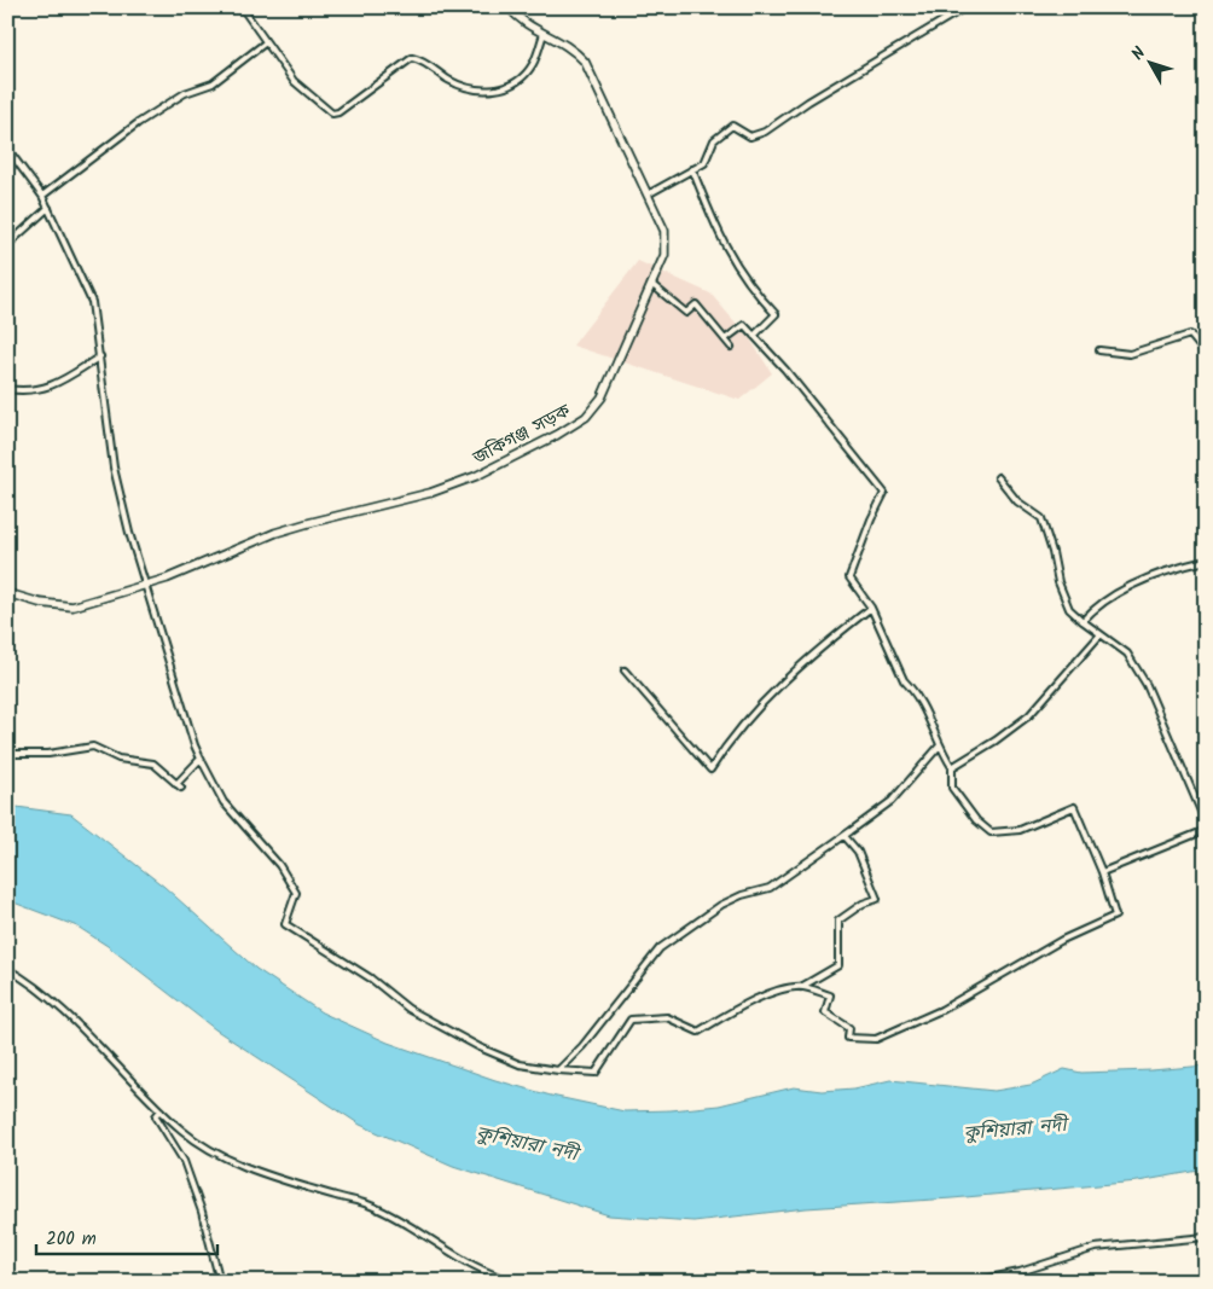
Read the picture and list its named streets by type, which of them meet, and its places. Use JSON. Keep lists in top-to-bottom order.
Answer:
{
  "streets": {
    "main road": ["জকিগঞ্জ সড়ক"]
  },
  "water": ["কুশিয়ারা নদী"],
  "scale_bar": "200 m",
  "north": "top left"
}
